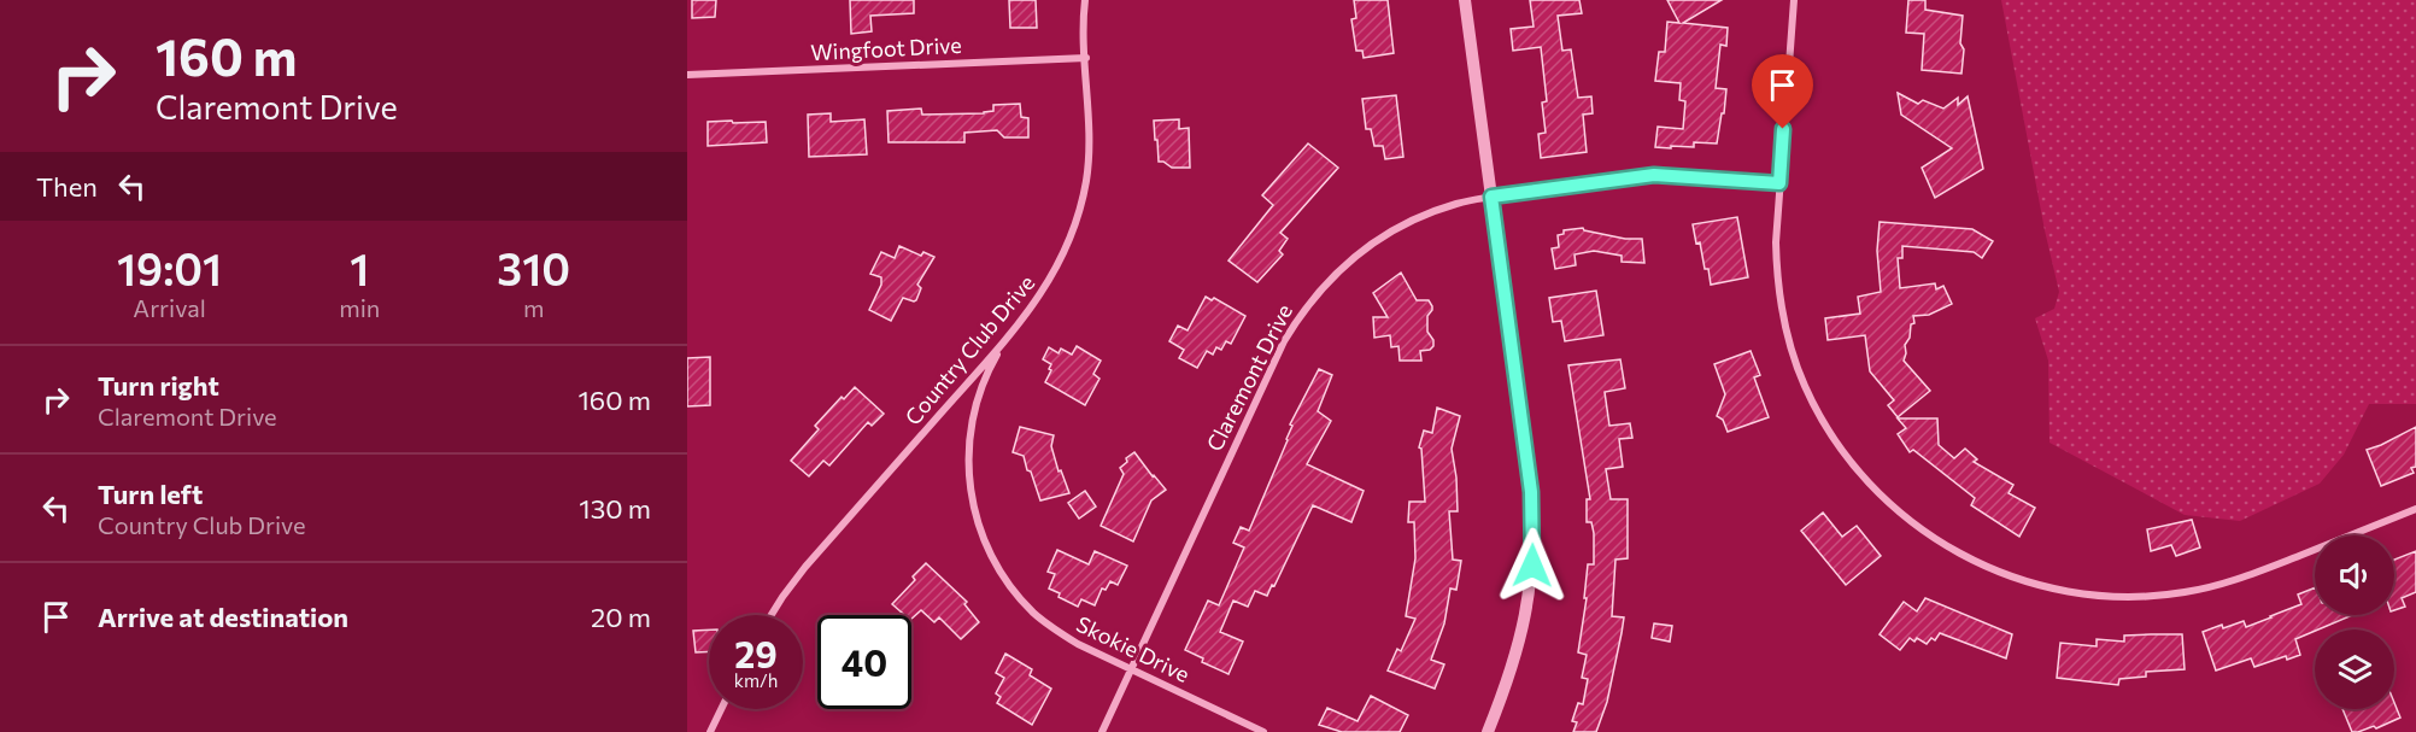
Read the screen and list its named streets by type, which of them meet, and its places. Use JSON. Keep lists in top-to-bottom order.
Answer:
{
  "streets": {
    "street": [
      "Wingfoot Drive",
      "Country Club Drive",
      "Claremont Drive",
      "Skokie Drive"
    ]
  },
  "crossings": [
    ["Wingfoot Drive", "Country Club Drive"],
    ["Country Club Drive", "Skokie Drive"],
    ["Claremont Drive", "Skokie Drive"]
  ],
  "page": {
    "turn": ["160 m", "Claremont Drive"],
    "then": "Then",
    "eta": [
      "19:01",
      "Arrival",
      "1",
      "min",
      "310",
      "m"
    ],
    "list": [
      {
        "name": "Turn right",
        "note": "Claremont Drive",
        "value": "160 m"
      },
      {
        "name": "Turn left",
        "note": "Country Club Drive",
        "value": "130 m"
      },
      {
        "name": "Arrive at destination",
        "value": "20 m"
      }
    ],
    "speed": "29 km/h",
    "limit": "40"
  }
}
